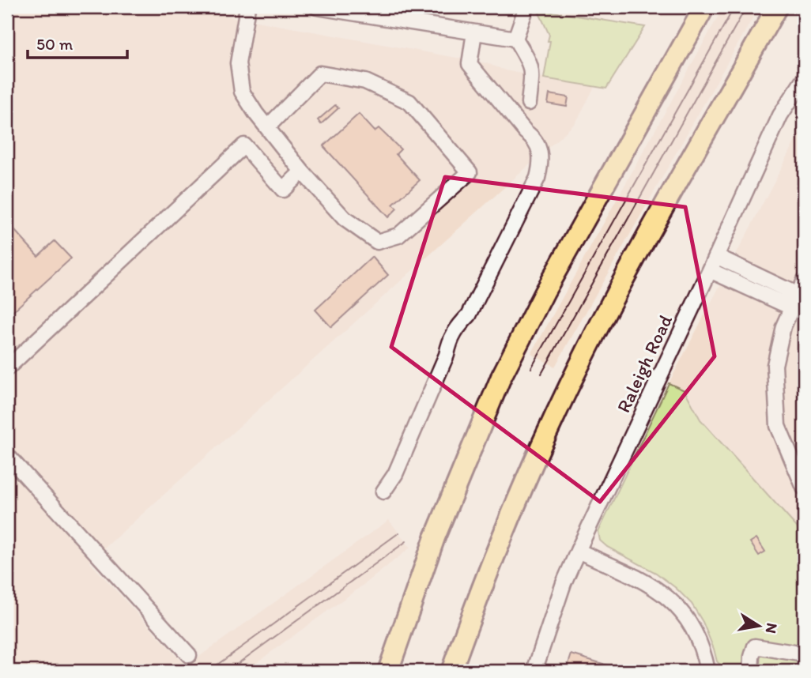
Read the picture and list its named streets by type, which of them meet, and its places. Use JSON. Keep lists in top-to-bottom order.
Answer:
{
  "streets": {
    "street": ["Raleigh Road"]
  },
  "scale_bar": "50 m",
  "north": "right"
}
